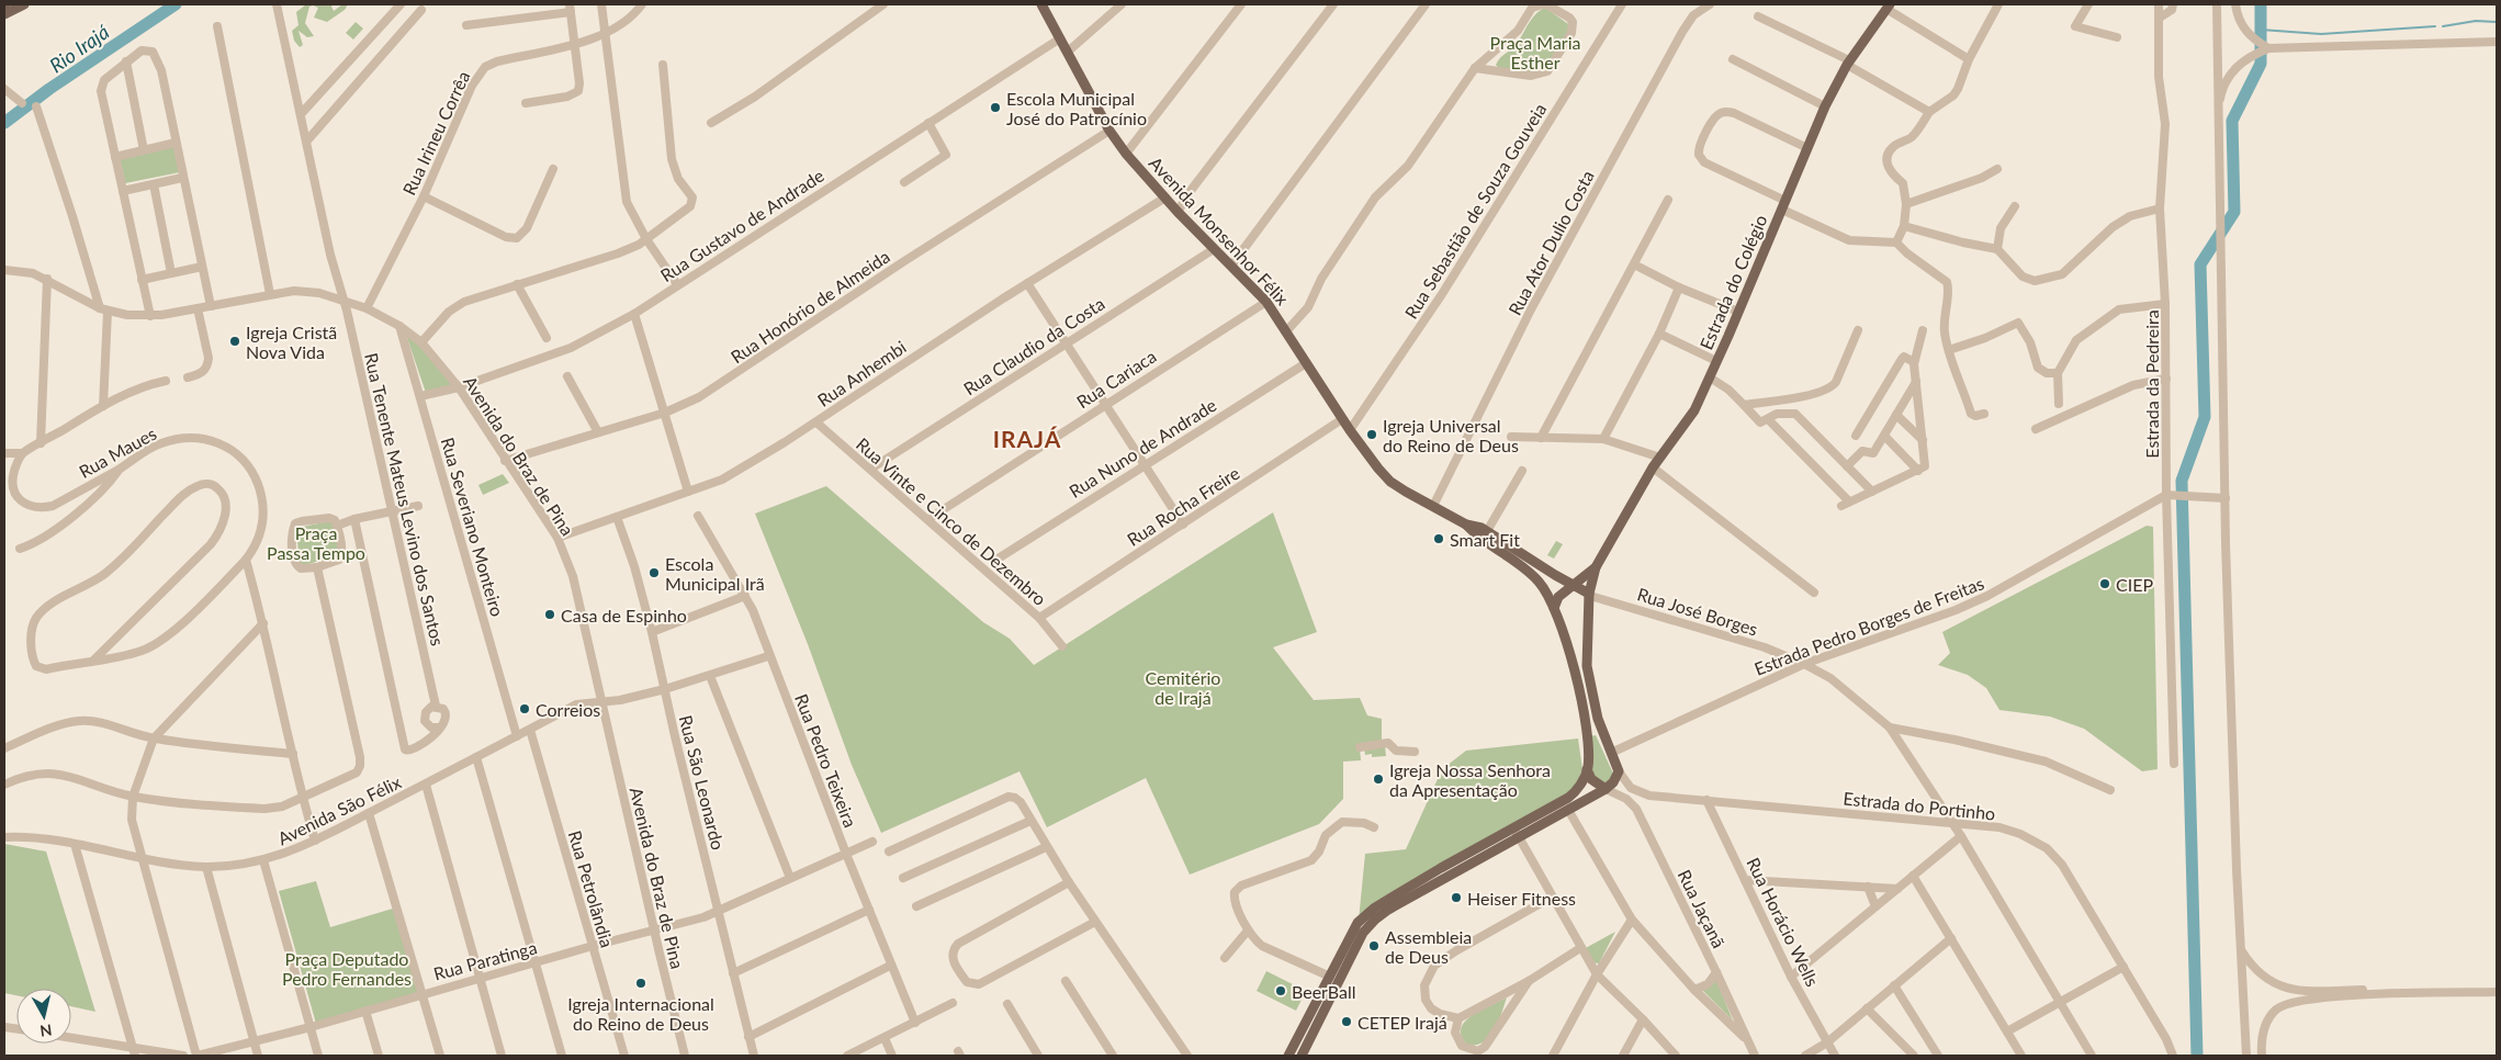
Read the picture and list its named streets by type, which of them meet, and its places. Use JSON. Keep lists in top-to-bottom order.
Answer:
{
  "streets": {
    "main road": ["Avenida Monsenhor Félix", "Estrada do Colégio"],
    "street": [
      "Rua Irineu Corrêa",
      "Rua Sebastião de Souza Gouveia",
      "Rua Gustavo de Andrade",
      "Rua Ator Dulio Costa",
      "Rua Honório de Almeida",
      "Rua Claudio da Costa",
      "Rua Anhembi",
      "Rua Cariaca",
      "Estrada da Pedreira",
      "Rua Nuno de Andrade",
      "Rua Maues",
      "Avenida do Braz de Pina",
      "Rua Tenente Mateus Levino dos Santos",
      "Rua Rocha Freire",
      "Rua Vinte e Cinco de Dezembro",
      "Rua Severiano Monteiro",
      "Rua José Borges",
      "Estrada Pedro Borges de Freitas",
      "Rua Pedro Teixeira",
      "Rua São Leonardo",
      "Estrada do Portinho",
      "Avenida São Félix",
      "Rua Petrolândia",
      "Rua Jaçanã",
      "Rua Horácio Wells",
      "Rua Paratinga"
    ]
  },
  "crossings": [
    ["Rua Irineu Corrêa", "Avenida do Braz de Pina"],
    ["Rua Sebastião de Souza Gouveia", "Avenida Monsenhor Félix"],
    ["Rua Gustavo de Andrade", "Avenida Monsenhor Félix"],
    ["Rua Gustavo de Andrade", "Avenida do Braz de Pina"],
    ["Rua Gustavo de Andrade", "Rua Severiano Monteiro"],
    ["Avenida Monsenhor Félix", "Rua Ator Dulio Costa"],
    ["Avenida Monsenhor Félix", "Estrada do Colégio"],
    ["Avenida Monsenhor Félix", "Rua Honório de Almeida"],
    ["Avenida Monsenhor Félix", "Rua Claudio da Costa"],
    ["Avenida Monsenhor Félix", "Rua Anhembi"],
    ["Avenida Monsenhor Félix", "Rua Cariaca"],
    ["Avenida Monsenhor Félix", "Rua Nuno de Andrade"],
    ["Avenida Monsenhor Félix", "Rua Rocha Freire"],
    ["Avenida Monsenhor Félix", "Rua José Borges"],
    ["Estrada do Colégio", "Rua José Borges"],
    ["Rua Honório de Almeida", "Avenida do Braz de Pina"],
    ["Rua Claudio da Costa", "Rua Vinte e Cinco de Dezembro"],
    ["Rua Anhembi", "Avenida do Braz de Pina"],
    ["Rua Anhembi", "Rua Vinte e Cinco de Dezembro"],
    ["Rua Anhembi", "Rua São Leonardo"],
    ["Rua Cariaca", "Rua Vinte e Cinco de Dezembro"],
    ["Estrada da Pedreira", "Estrada Pedro Borges de Freitas"],
    ["Avenida do Braz de Pina", "Rua Tenente Mateus Levino dos Santos"],
    ["Avenida do Braz de Pina", "Rua Severiano Monteiro"],
    ["Avenida do Braz de Pina", "Avenida São Félix"],
    ["Avenida do Braz de Pina", "Rua Paratinga"],
    ["Rua Rocha Freire", "Rua Vinte e Cinco de Dezembro"],
    ["Rua Severiano Monteiro", "Avenida São Félix"],
    ["Rua José Borges", "Estrada Pedro Borges de Freitas"],
    ["Rua José Borges", "Estrada do Portinho"],
    ["Rua Pedro Teixeira", "Avenida São Félix"],
    ["Rua Pedro Teixeira", "Rua Paratinga"],
    ["Rua São Leonardo", "Avenida São Félix"],
    ["Rua São Leonardo", "Rua Paratinga"],
    ["Estrada do Portinho", "Rua Horácio Wells"],
    ["Avenida São Félix", "Rua Petrolândia"],
    ["Rua Petrolândia", "Rua Paratinga"]
  ],
  "districts": ["IRAJÁ"],
  "water": ["Rio Irajá"],
  "parks": [
    "Praça Maria Esther",
    "Praça Passa Tempo",
    "Cemitério de Irajá",
    "Praça Deputado Pedro Fernandes"
  ],
  "places": [
    "Escola Municipal José do Patrocínio",
    "Igreja Cristã Nova Vida",
    "Igreja Universal do Reino de Deus",
    "Smart Fit",
    "Escola Municipal Irã",
    "CIEP",
    "Casa de Espinho",
    "Correios",
    "Igreja Nossa Senhora da Apresentação",
    "Heiser Fitness",
    "Assembleia de Deus",
    "Igreja Internacional do Reino de Deus",
    "BeerBall",
    "CETEP Irajá"
  ],
  "north": "bottom"
}
